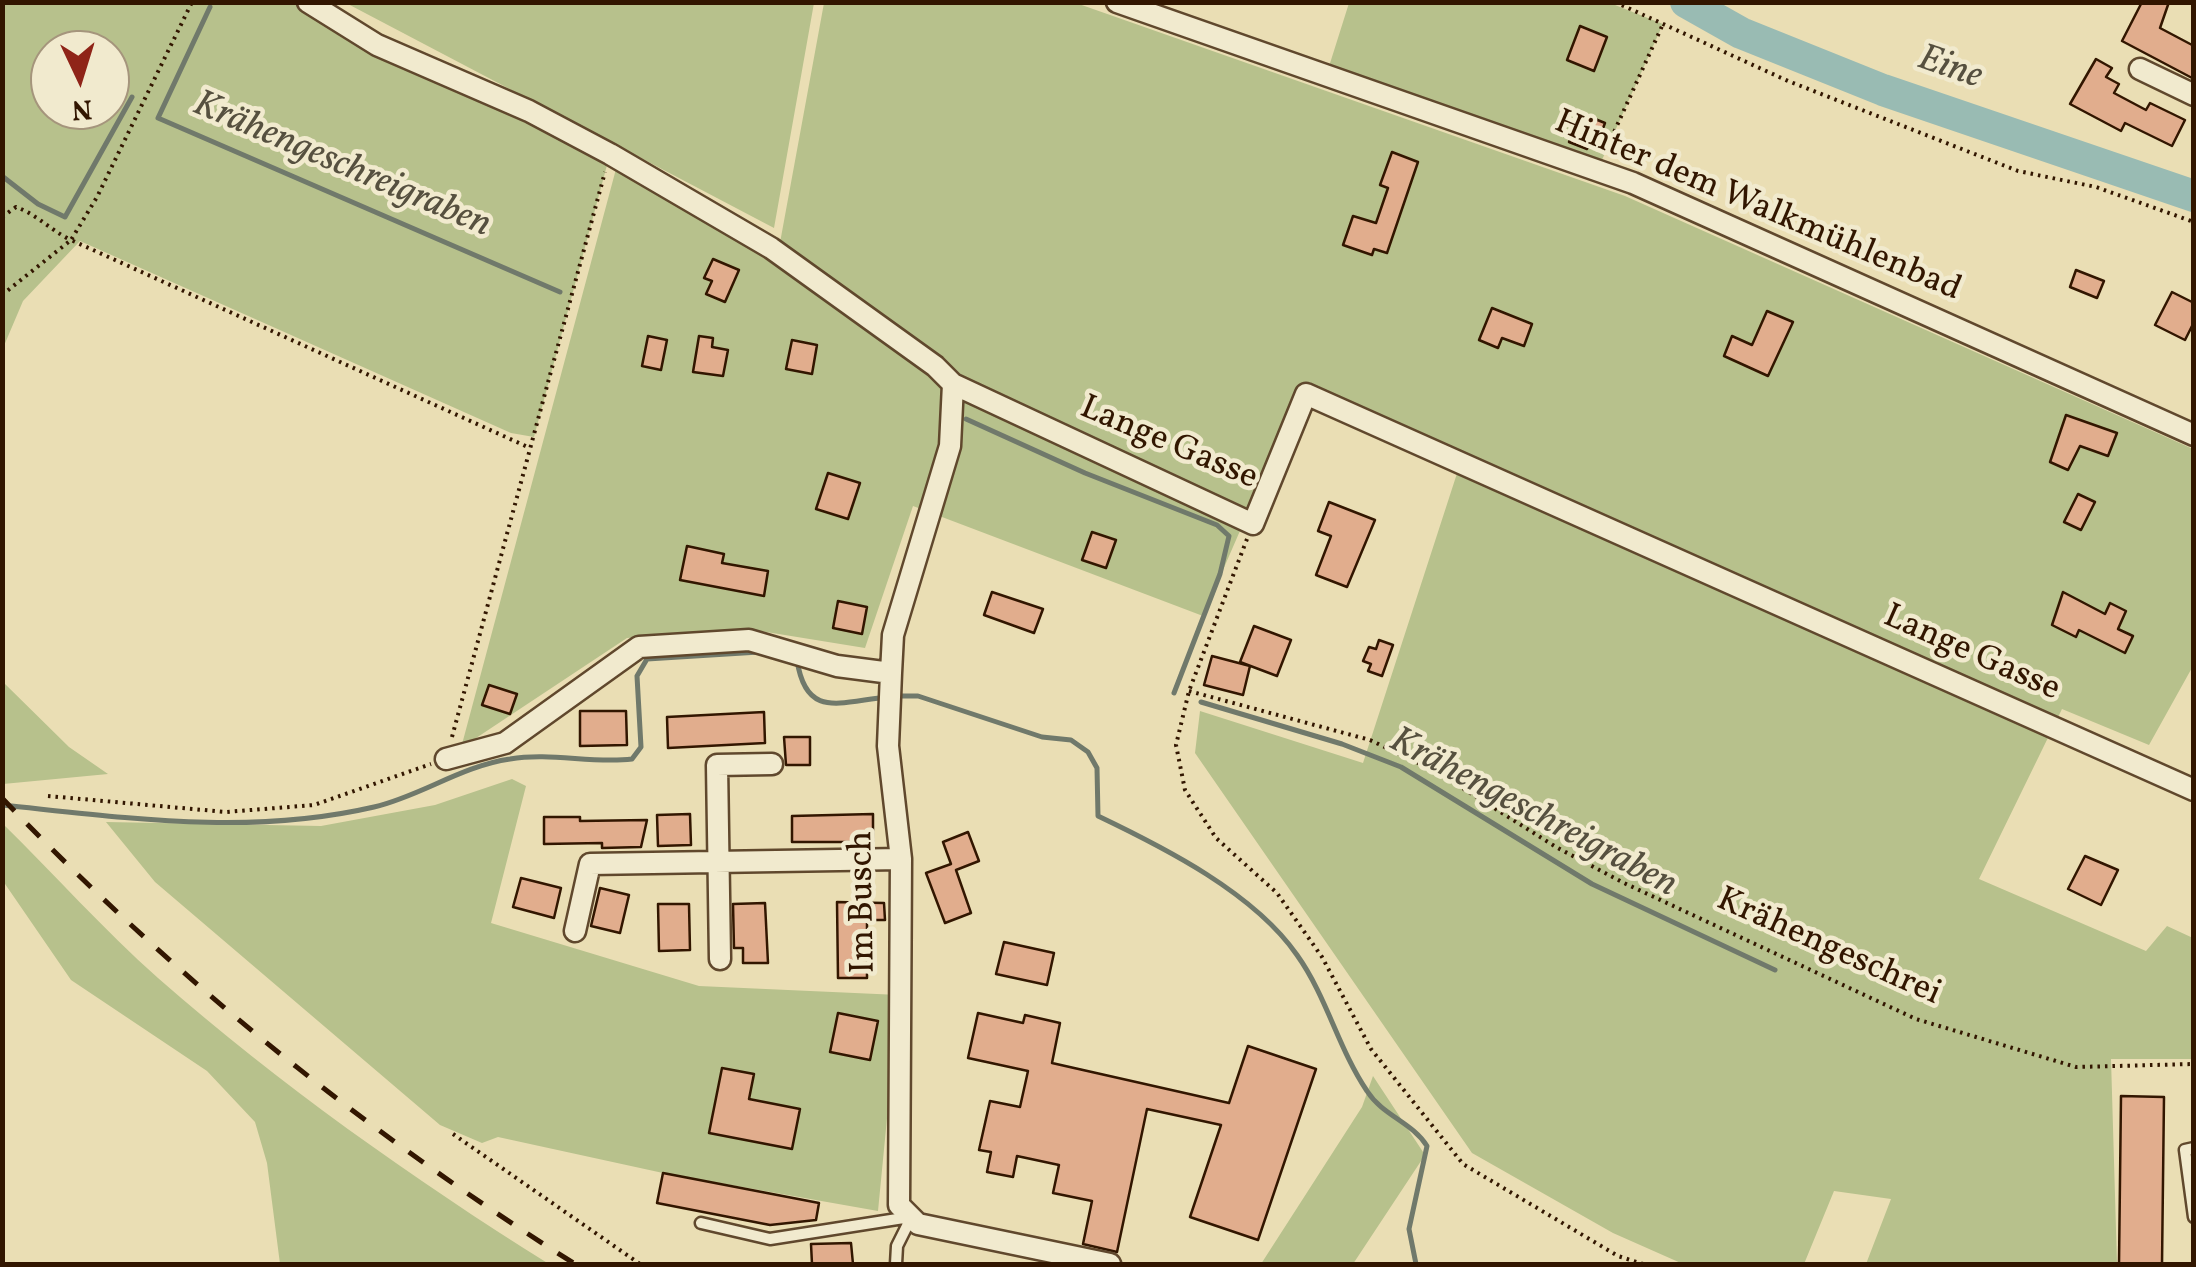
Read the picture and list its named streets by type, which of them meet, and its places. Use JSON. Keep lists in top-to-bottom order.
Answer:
{
  "streets": {
    "street": ["Hinter dem Walkmühlenbad", "Lange Gasse", "Im Busch"],
    "path": ["Krähengeschrei"]
  },
  "crossings": [
    ["Lange Gasse", "Im Busch"]
  ],
  "water": ["Eine", "Krähengeschreigraben"],
  "north": "bottom"
}
